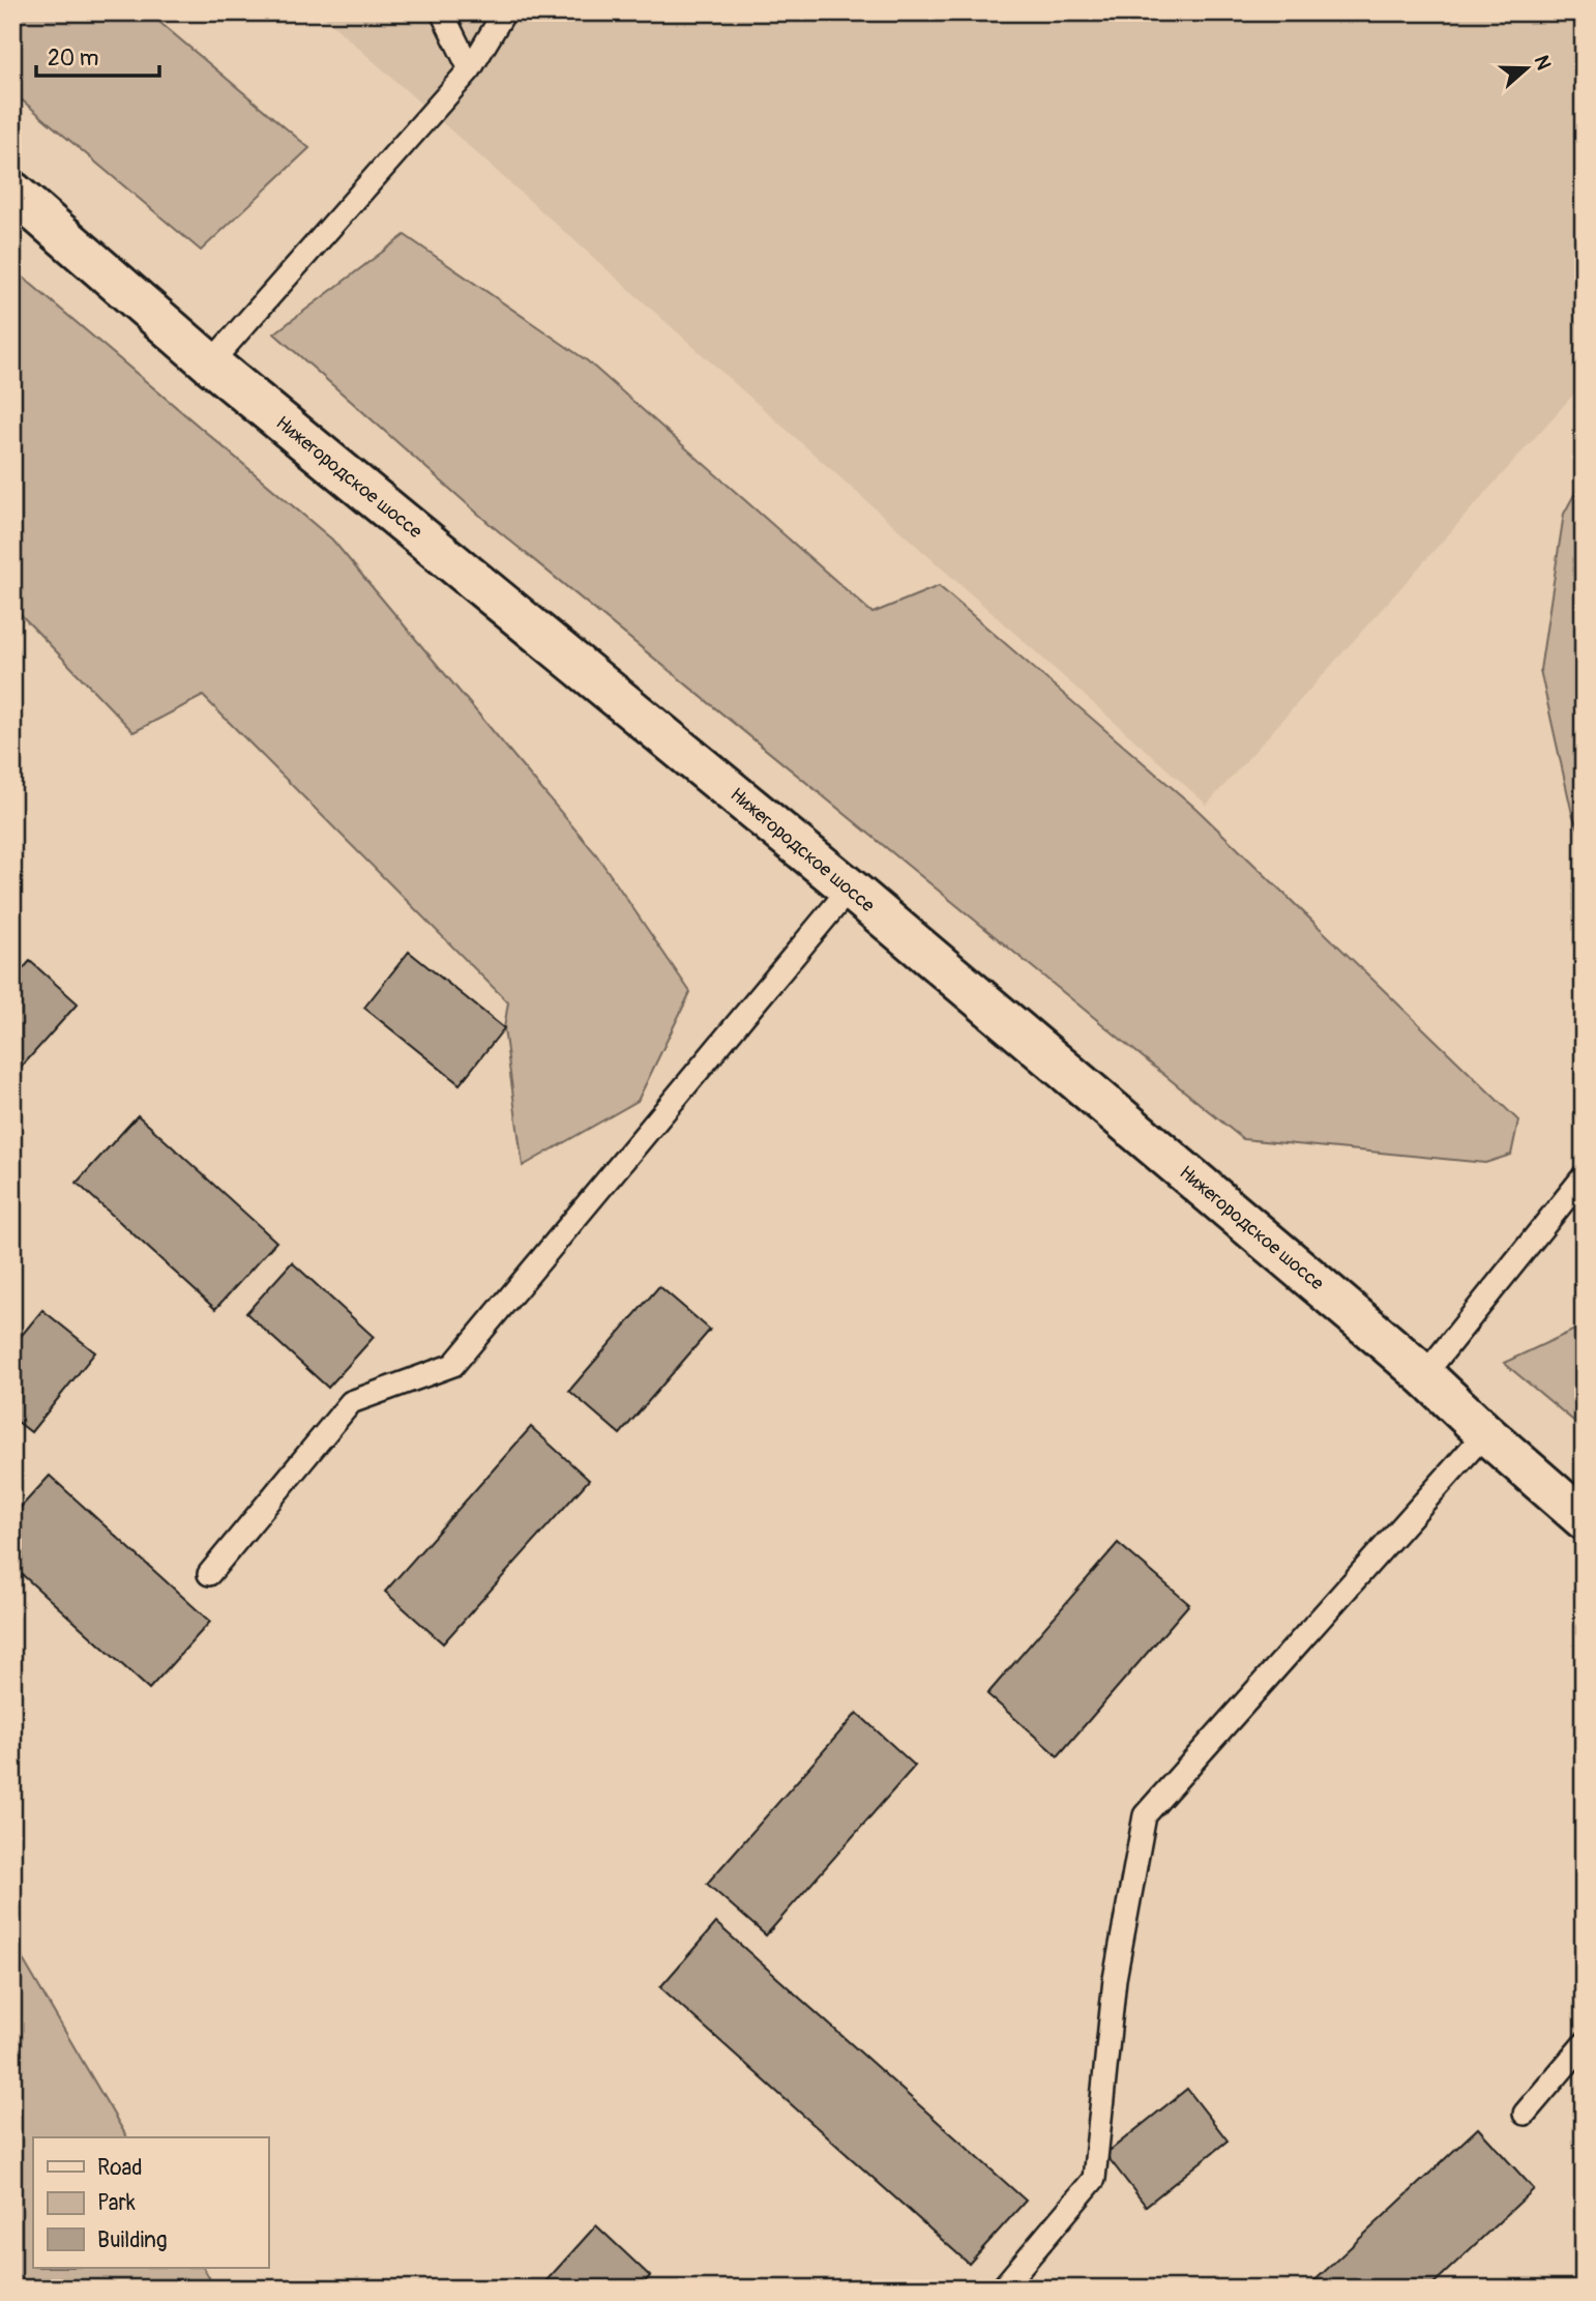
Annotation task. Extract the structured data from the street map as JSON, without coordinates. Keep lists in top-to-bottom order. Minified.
{"streets":{"main road":["Нижегородское шоссе"]},"legend":["Road","Park","Building"],"scale_bar":"20 m","north":"right"}
